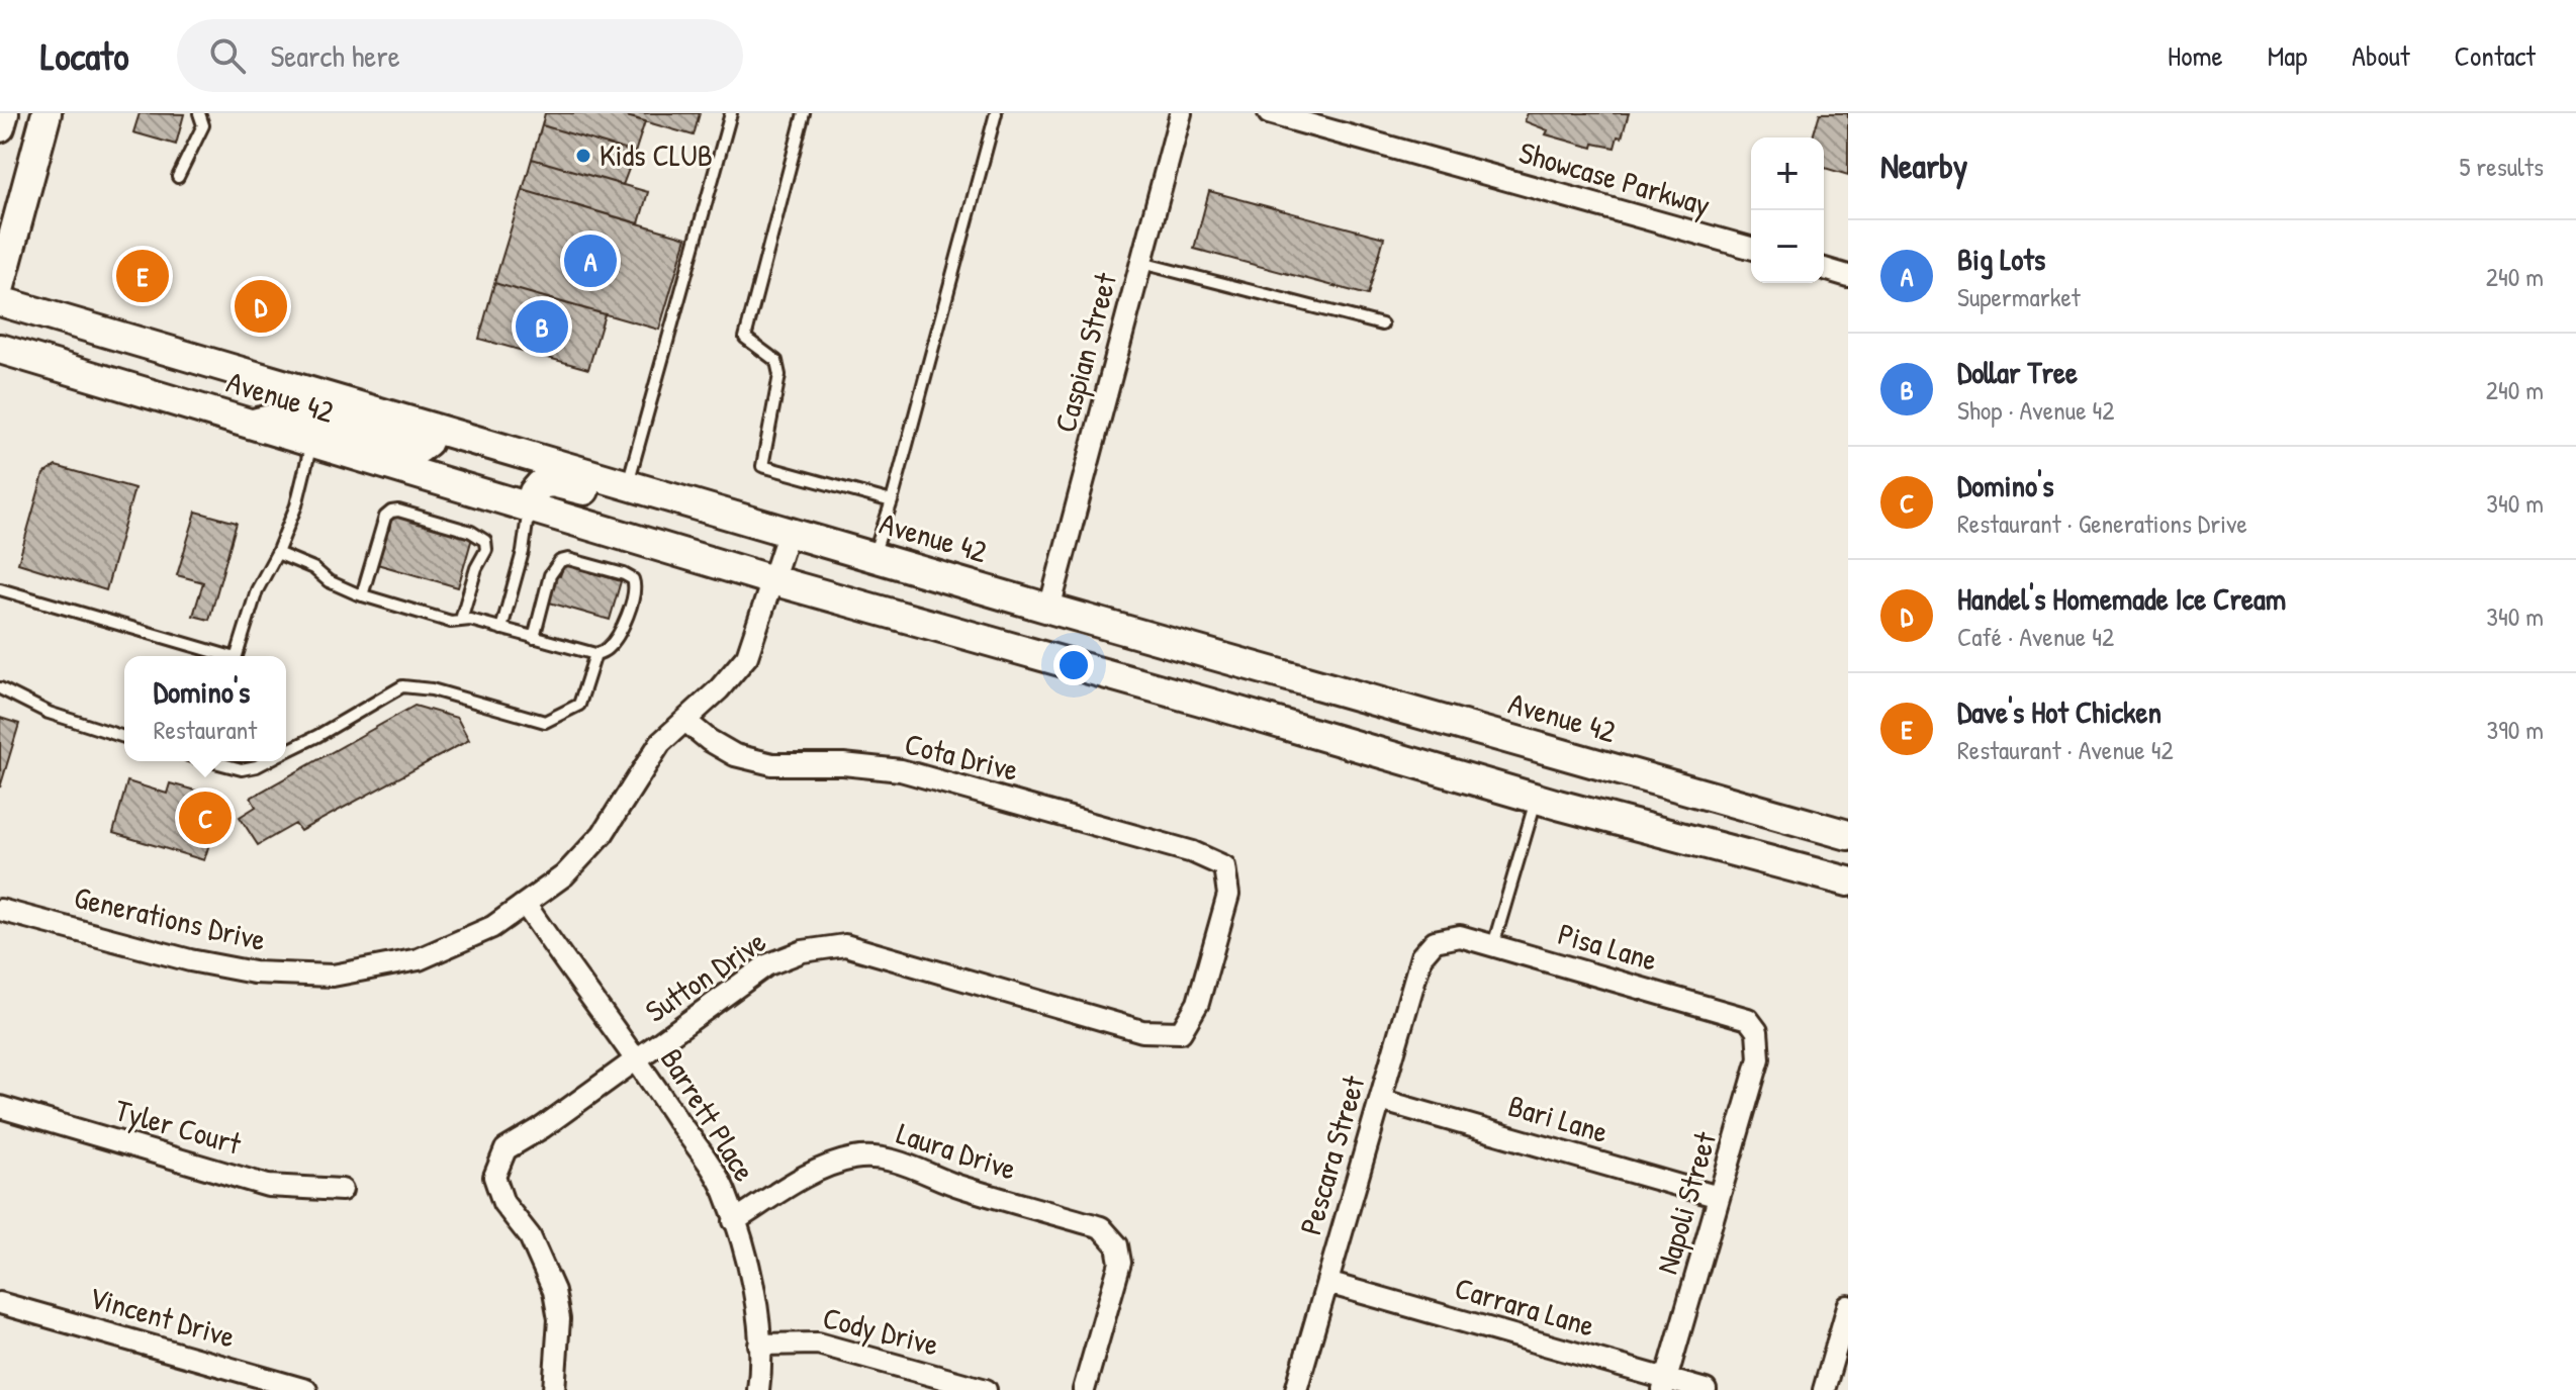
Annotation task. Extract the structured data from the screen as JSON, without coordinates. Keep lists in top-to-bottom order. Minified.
{"streets":{"main road":["Avenue 42"],"street":["Showcase Parkway","Caspian Street","Cota Drive","Generations Drive","Pisa Lane","Sutton Drive","Barrett Place","Bari Lane","Tyler Court","Laura Drive","Pescara Street","Napoli Street","Carrara Lane","Vincent Drive","Cody Drive"]},"crossings":[["Caspian Street","Avenue 42"],["Avenue 42","Generations Drive"],["Cota Drive","Generations Drive"],["Cota Drive","Sutton Drive"],["Generations Drive","Barrett Place"],["Pisa Lane","Pescara Street"],["Pisa Lane","Napoli Street"],["Sutton Drive","Barrett Place"],["Barrett Place","Laura Drive"],["Barrett Place","Cody Drive"],["Bari Lane","Pescara Street"],["Bari Lane","Napoli Street"],["Pescara Street","Carrara Lane"],["Napoli Street","Carrara Lane"]],"places":["Kids CLUB"],"page":{"header":"Locato","search":"Search here","nav":["Home","Map","About","Contact"],"heading":["Nearby","5 results"],"map_buttons":["+","−"],"list":[{"mark":"A","name":"Big Lots","note":"Supermarket","value":"240 m"},{"mark":"B","name":"Dollar Tree","note":"Shop · Avenue 42","value":"240 m"},{"mark":"C","name":"Domino's","note":"Restaurant · Generations Drive","value":"340 m"},{"mark":"D","name":"Handel's Homemade Ice Cream","note":"Café · Avenue 42","value":"340 m"},{"mark":"E","name":"Dave's Hot Chicken","note":"Restaurant · Avenue 42","value":"390 m"}],"pins":["A","E","D","B","C"],"popup":["Domino's","Restaurant"]}}
